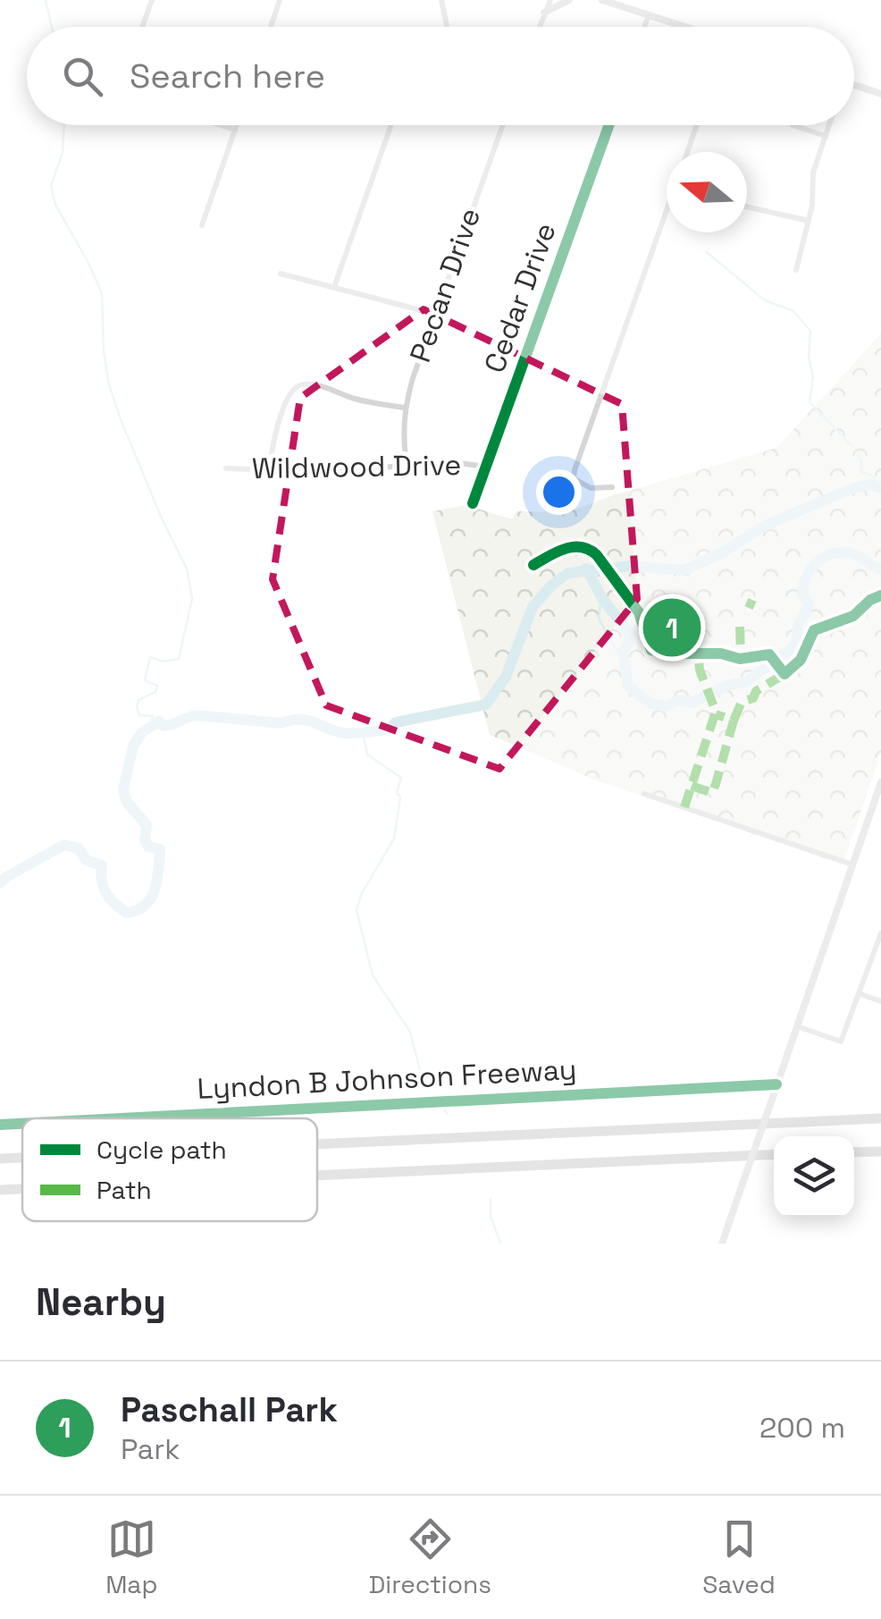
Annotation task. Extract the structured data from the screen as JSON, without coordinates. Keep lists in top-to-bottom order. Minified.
{"streets":{"street":["Pecan Drive","Cedar Drive","Wildwood Drive","Lyndon B Johnson Freeway"]},"crossings":[["Pecan Drive","Wildwood Drive"],["Cedar Drive","Wildwood Drive"]],"legend":["Cycle path","Path"],"north":"left","page":{"search":"Search here","pins":"1","heading":"Nearby","list":[{"mark":"1","name":"Paschall Park","note":"Park","value":"200 m"}],"nav":["Map","Directions","Saved"]}}
